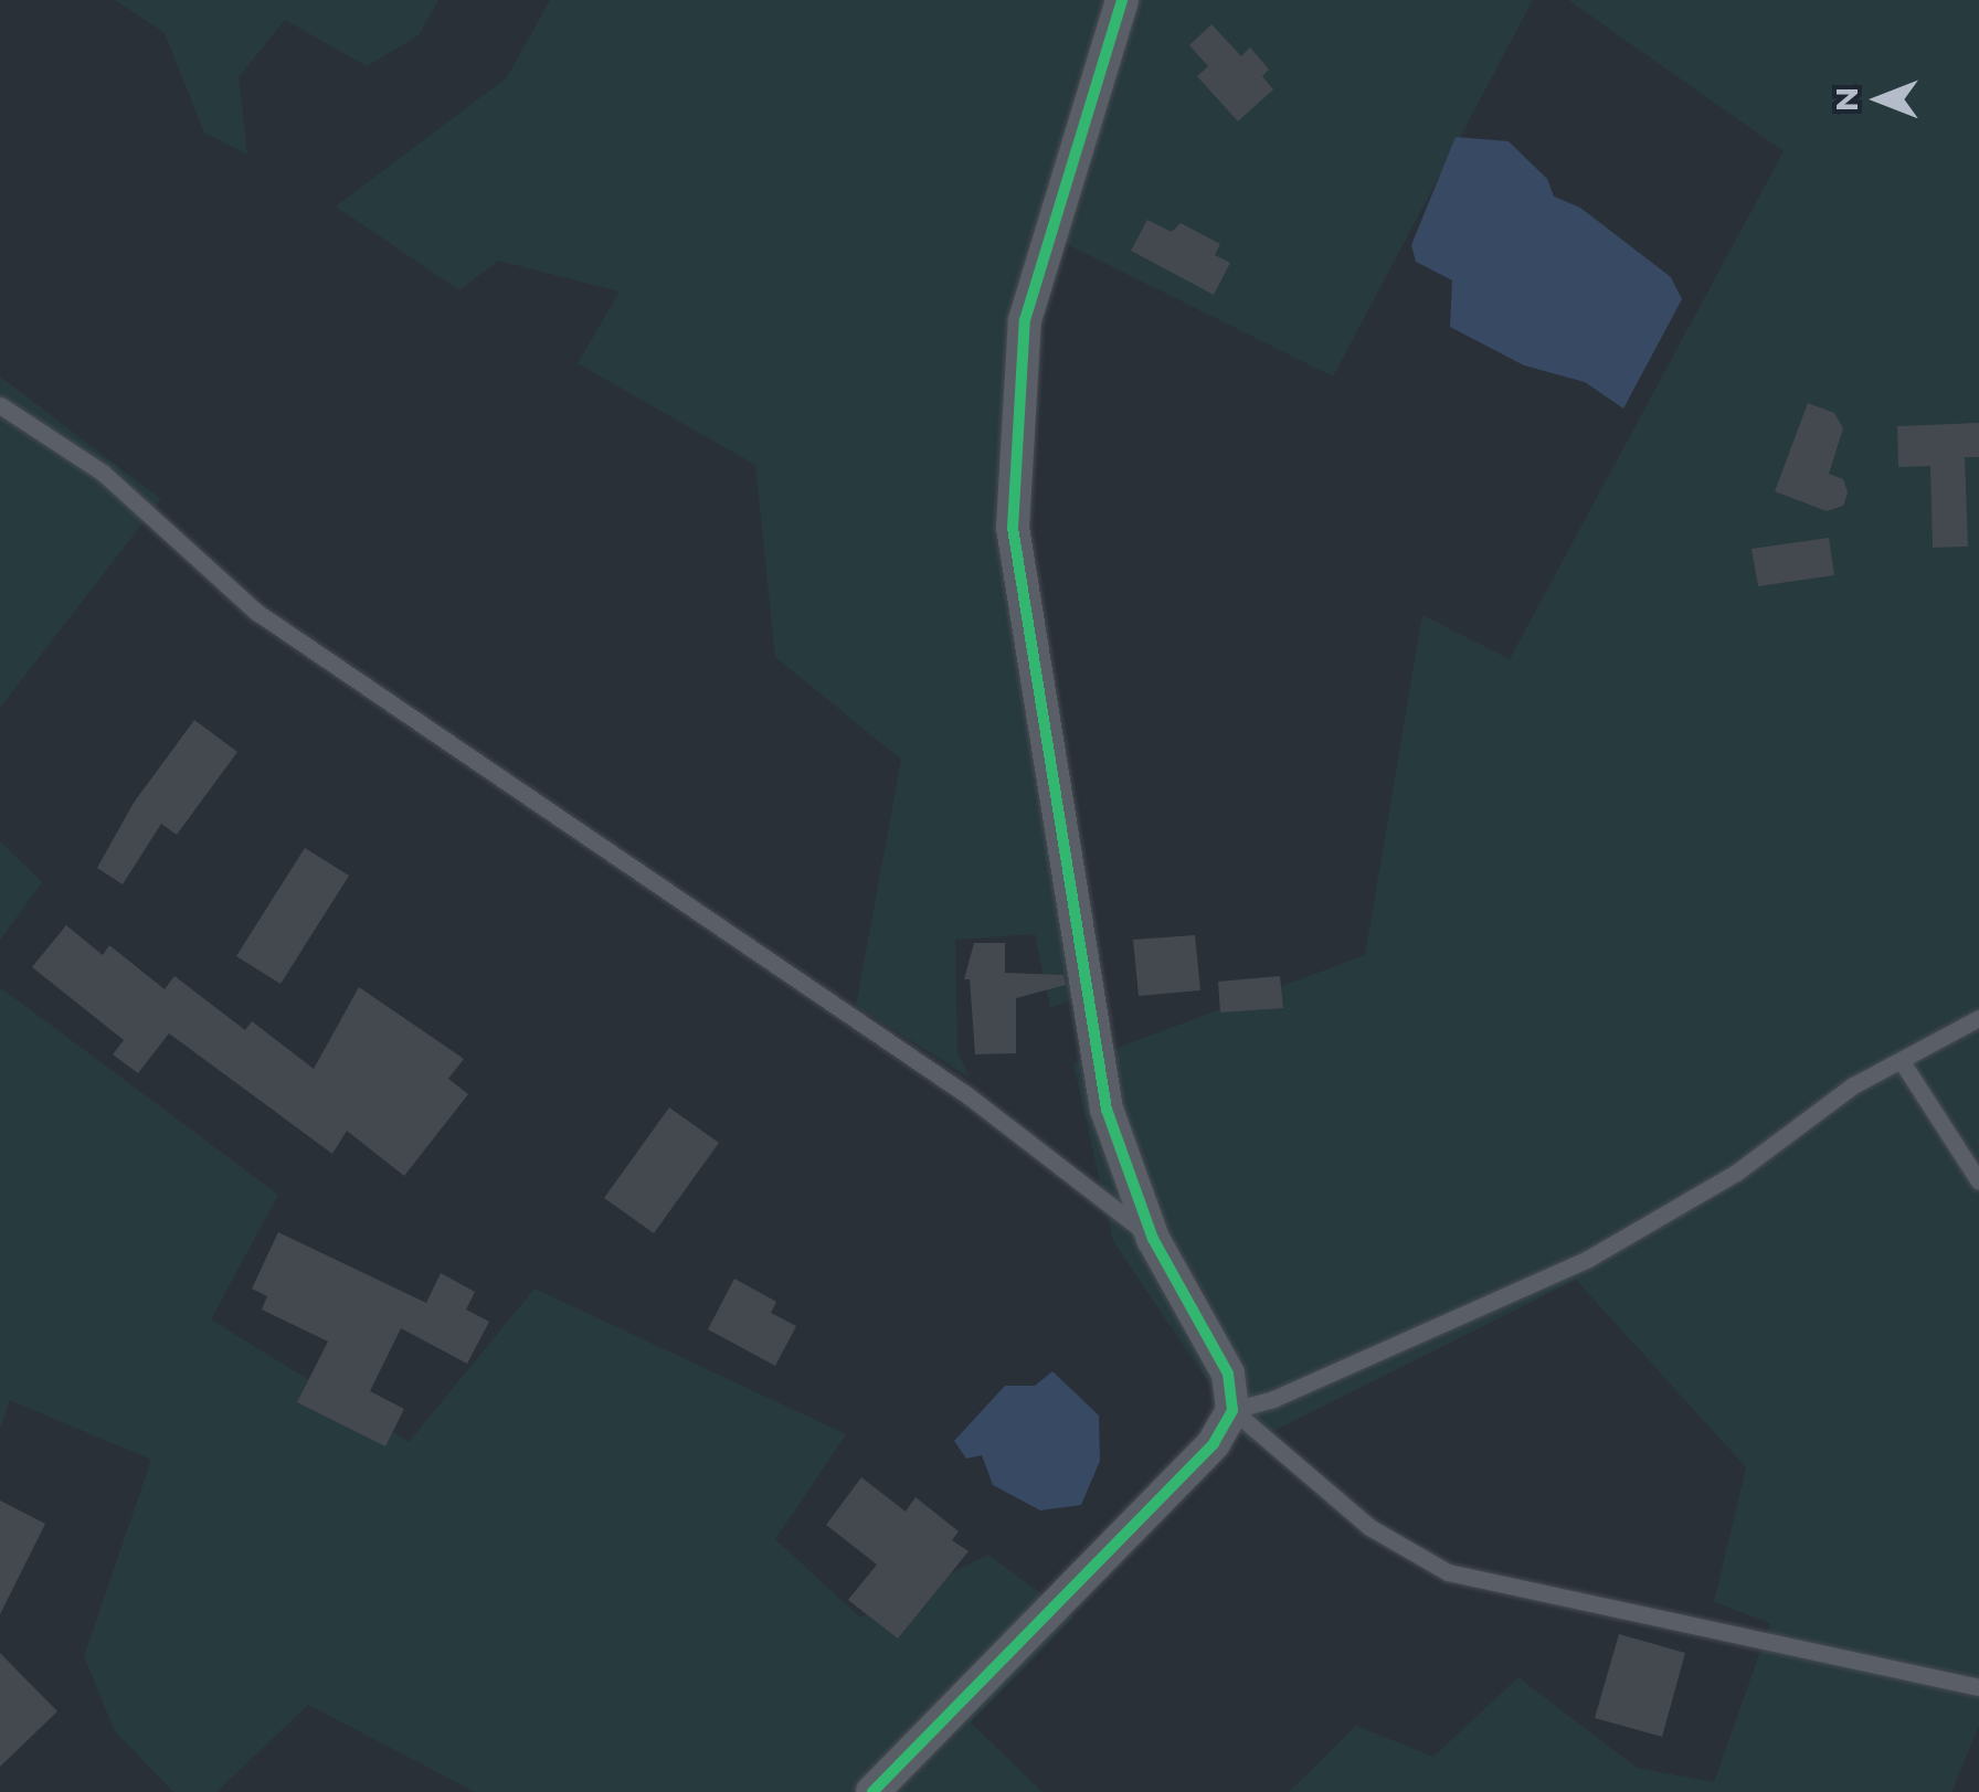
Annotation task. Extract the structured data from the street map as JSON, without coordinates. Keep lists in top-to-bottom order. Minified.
{"north":"left"}
